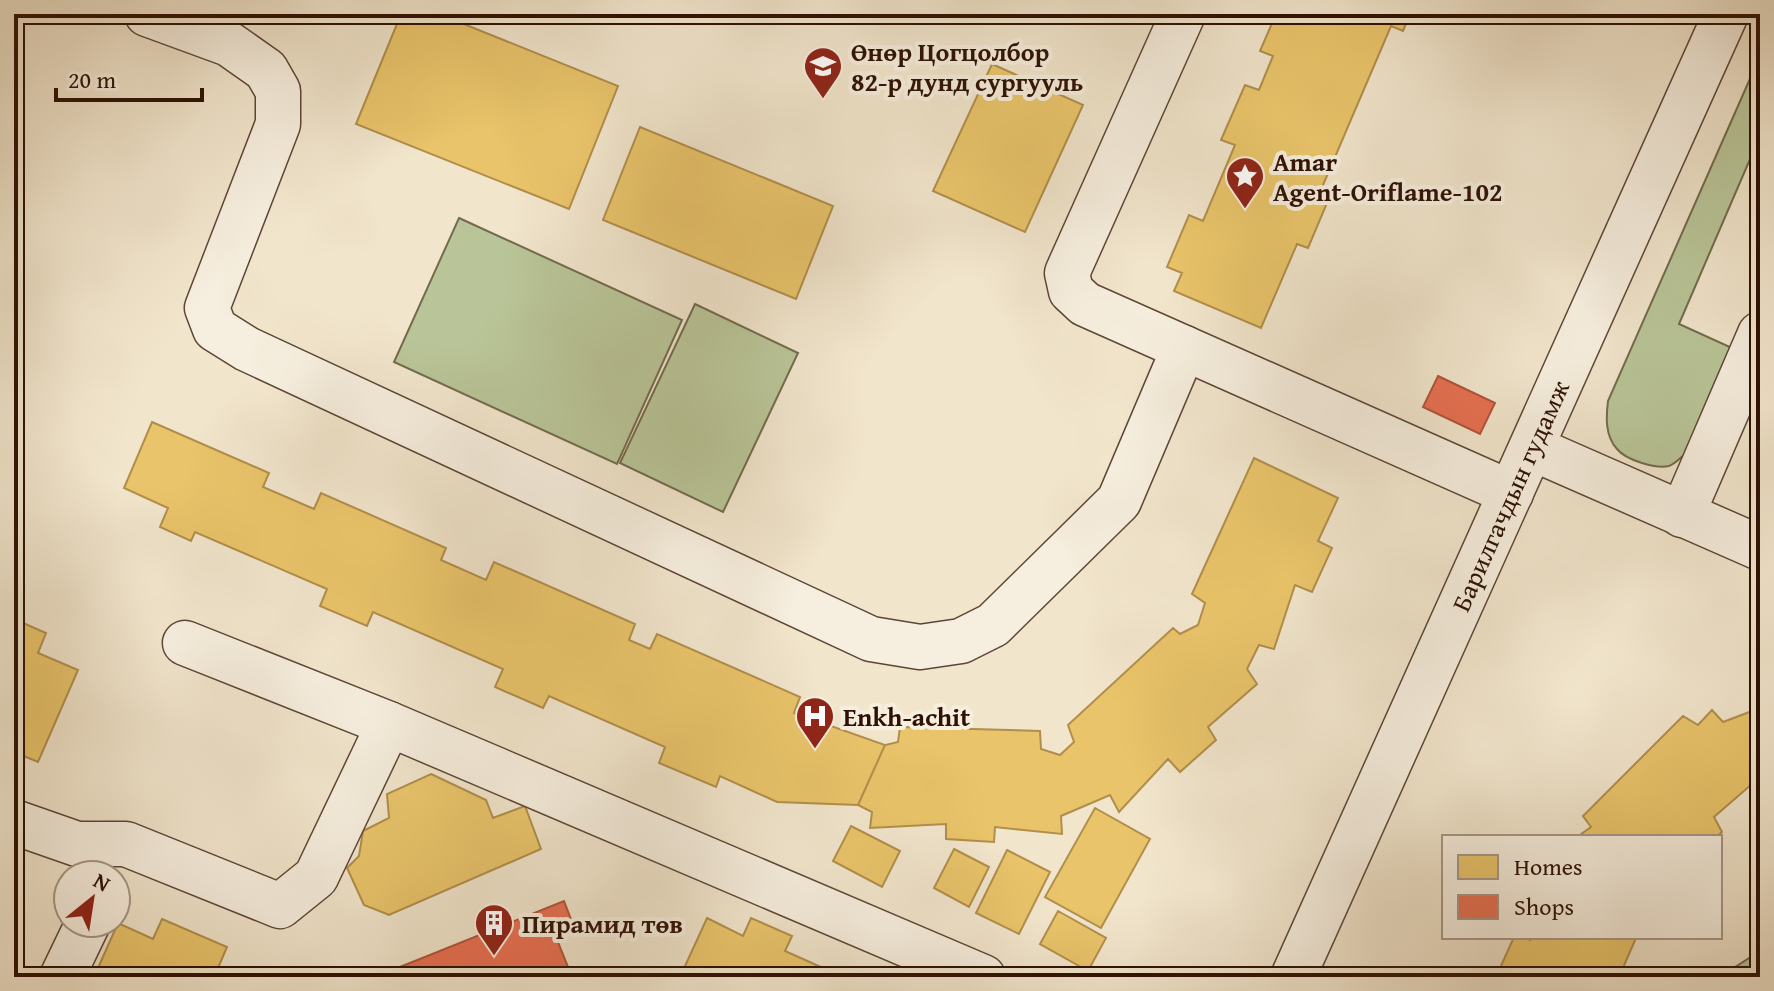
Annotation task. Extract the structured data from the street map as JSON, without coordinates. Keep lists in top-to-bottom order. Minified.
{"streets":{"street":["Барилгачдын гудамж"]},"places":{"school or university":["Өнөр Цогцолбор 82-р дунд сургууль"],"place":["Amar Agent-Oriflame-102"],"hospital":["Enkh-achit"],"building":["Пирамид төв"]},"legend":["Homes","Shops"],"scale_bar":"20 m","north":"top right"}
